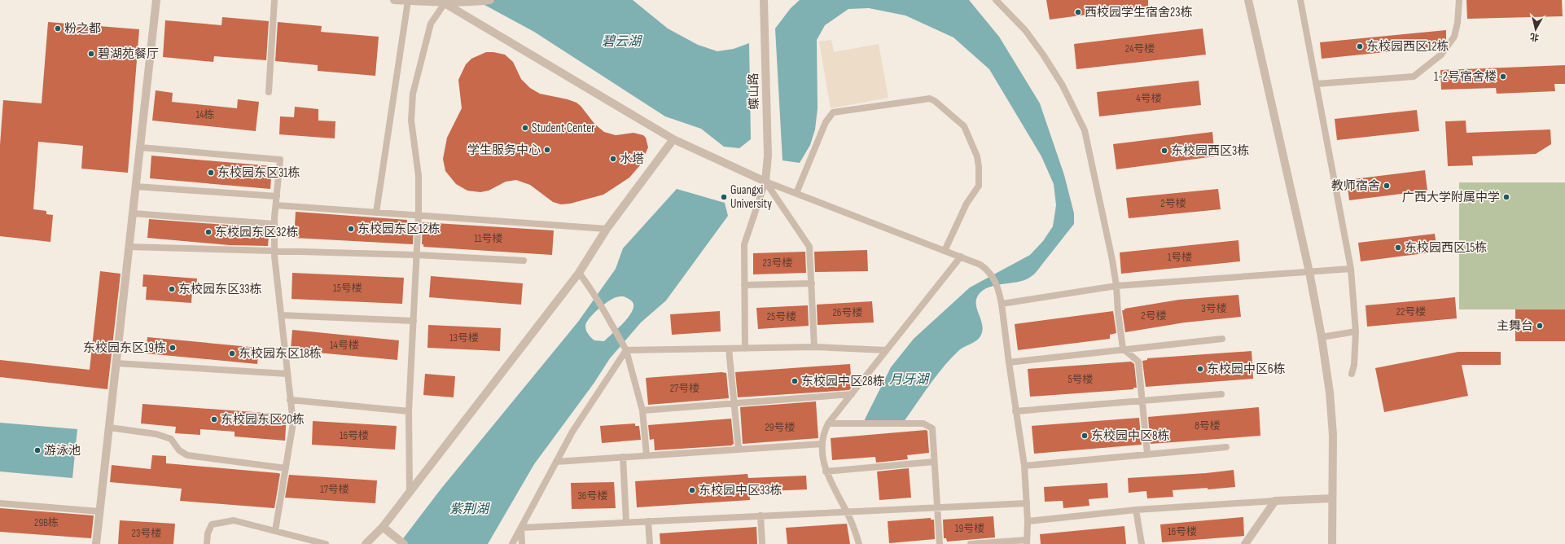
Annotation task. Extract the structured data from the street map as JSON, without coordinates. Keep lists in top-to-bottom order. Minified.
{"streets":{"street":["蝶山路"]},"water":["碧云湖","月牙湖","紫荆湖"],"places":["西校园学生宿舍23栋","粉之都","东校园西区12栋","碧湖苑餐厅","1-2号宿舍楼","Student Center","学生服务中心","东校园西区3栋","水塔","东校园东区31栋","教师宿舍","Guangxi University","广西大学附属中学","东校园东区12栋","东校园东区32栋","东校园西区15栋","东校园东区33栋","主舞台","东校园东区19栋","东校园东区18栋","东校园中区6栋","东校园中区28栋","东校园东区20栋","东校园中区8栋","游泳池","东校园中区33栋"],"house_numbers":["24号楼","4号楼","14栋","2号楼","11号楼","1号楼","23号楼","15号楼","3号楼","22号楼","26号楼","2号楼","25号楼","13号楼","14号楼","5号楼","27号楼","8号楼","29号楼","16号楼","17号楼","36号楼","29B栋","19号楼","16号楼","23号楼"],"north":"bottom"}
